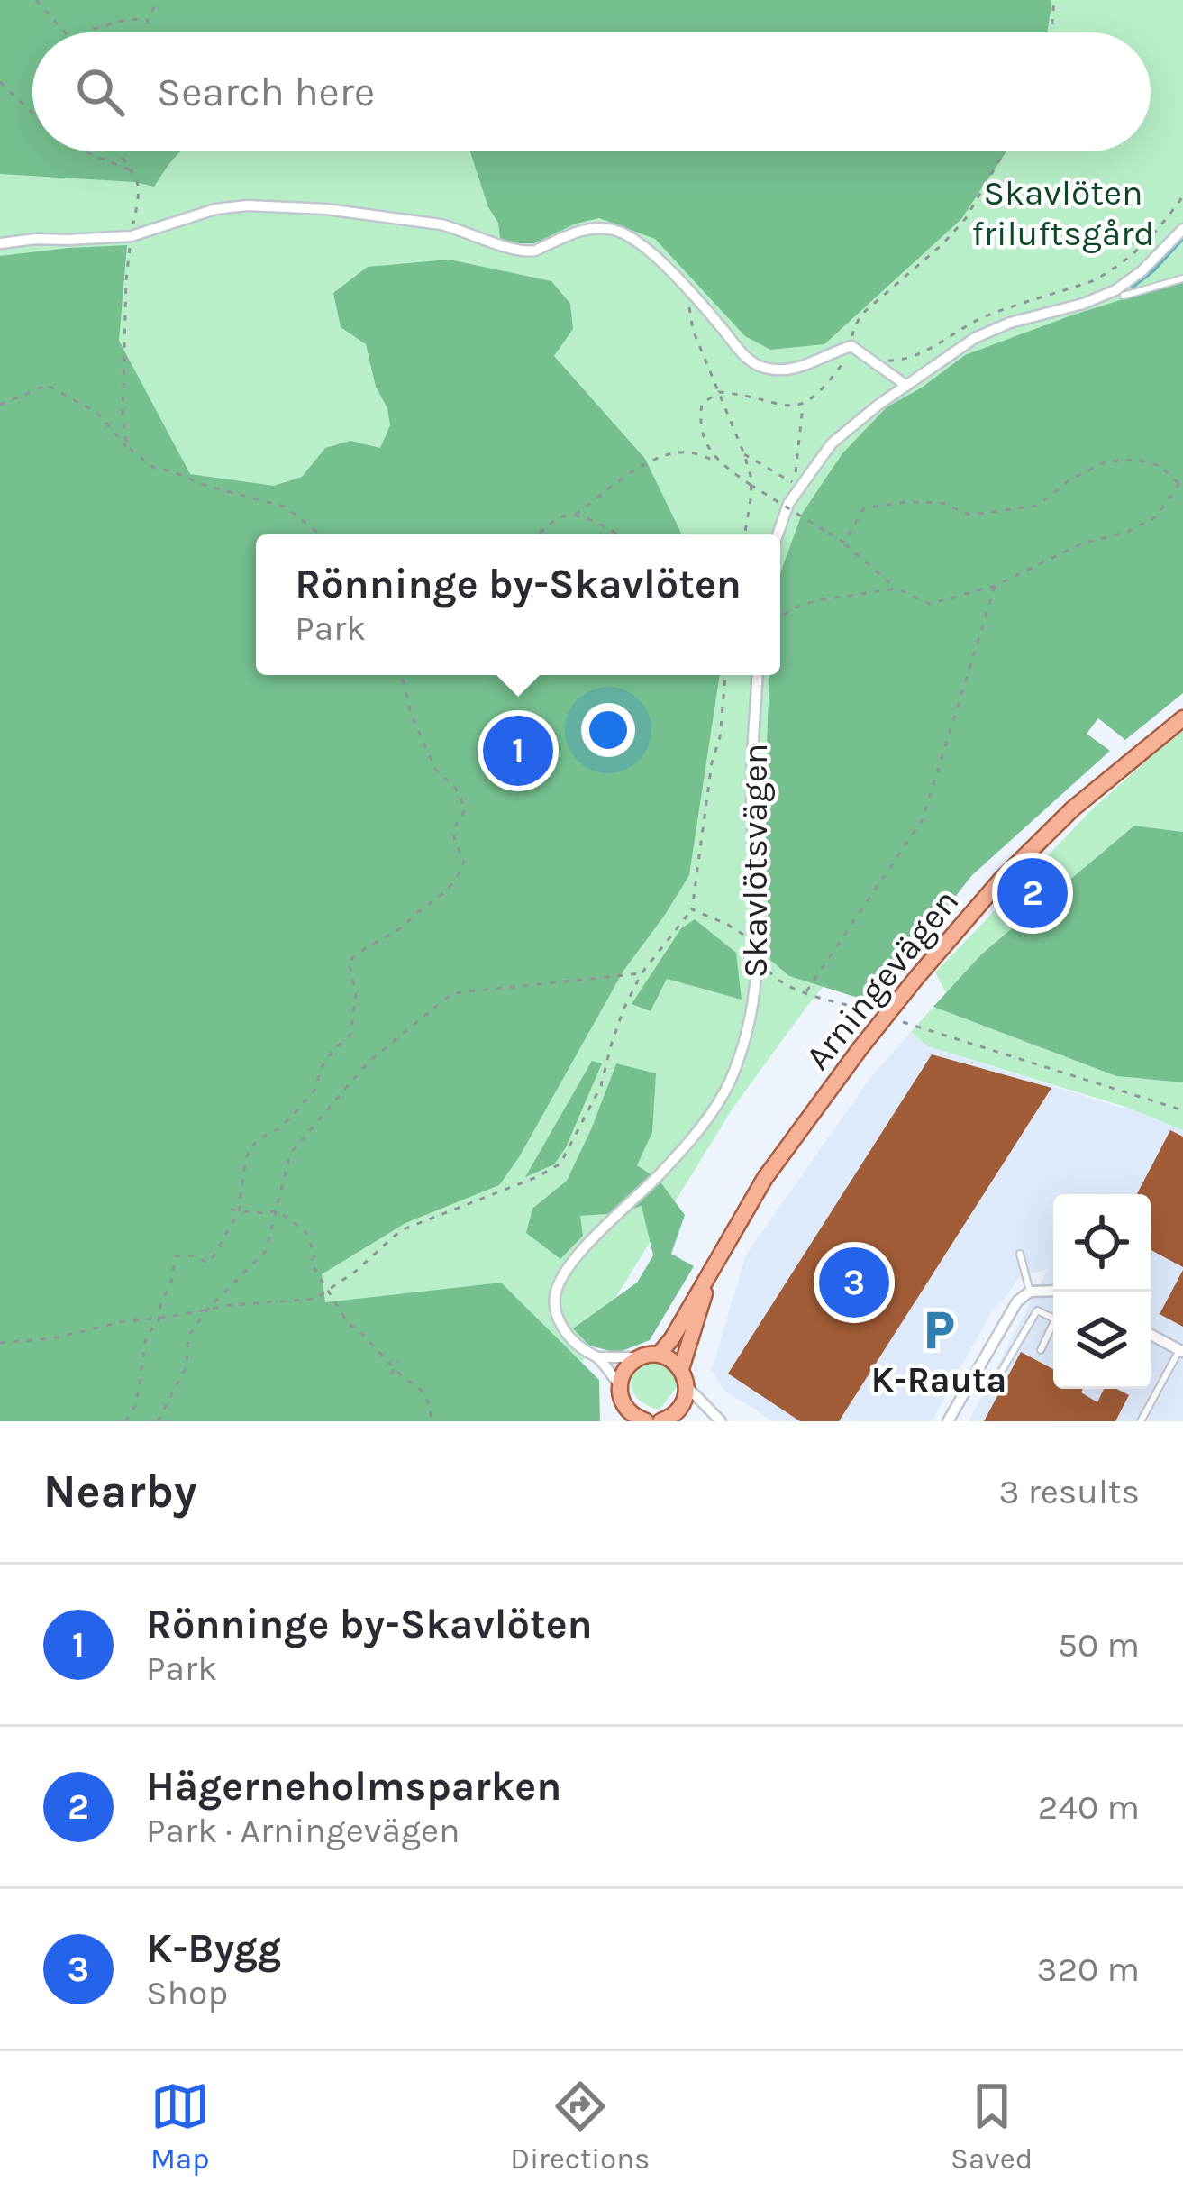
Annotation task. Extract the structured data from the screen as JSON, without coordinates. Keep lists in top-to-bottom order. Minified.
{"streets":{"main road":["Arningevägen"],"street":["Skavlötsvägen"]},"parks":["Skavlöten friluftsgård"],"places":{"parking":["K-Rauta"]},"page":{"search":"Search here","popup":["Rönninge by-Skavlöten","Park"],"pins":["1","2","3"],"heading":["Nearby","3 results"],"list":[{"mark":"1","name":"Rönninge by-Skavlöten","note":"Park","value":"50 m"},{"mark":"2","name":"Hägerneholmsparken","note":"Park · Arningevägen","value":"240 m"},{"mark":"3","name":"K-Bygg","note":"Shop","value":"320 m"}],"nav":["Map","Directions","Saved"]}}
